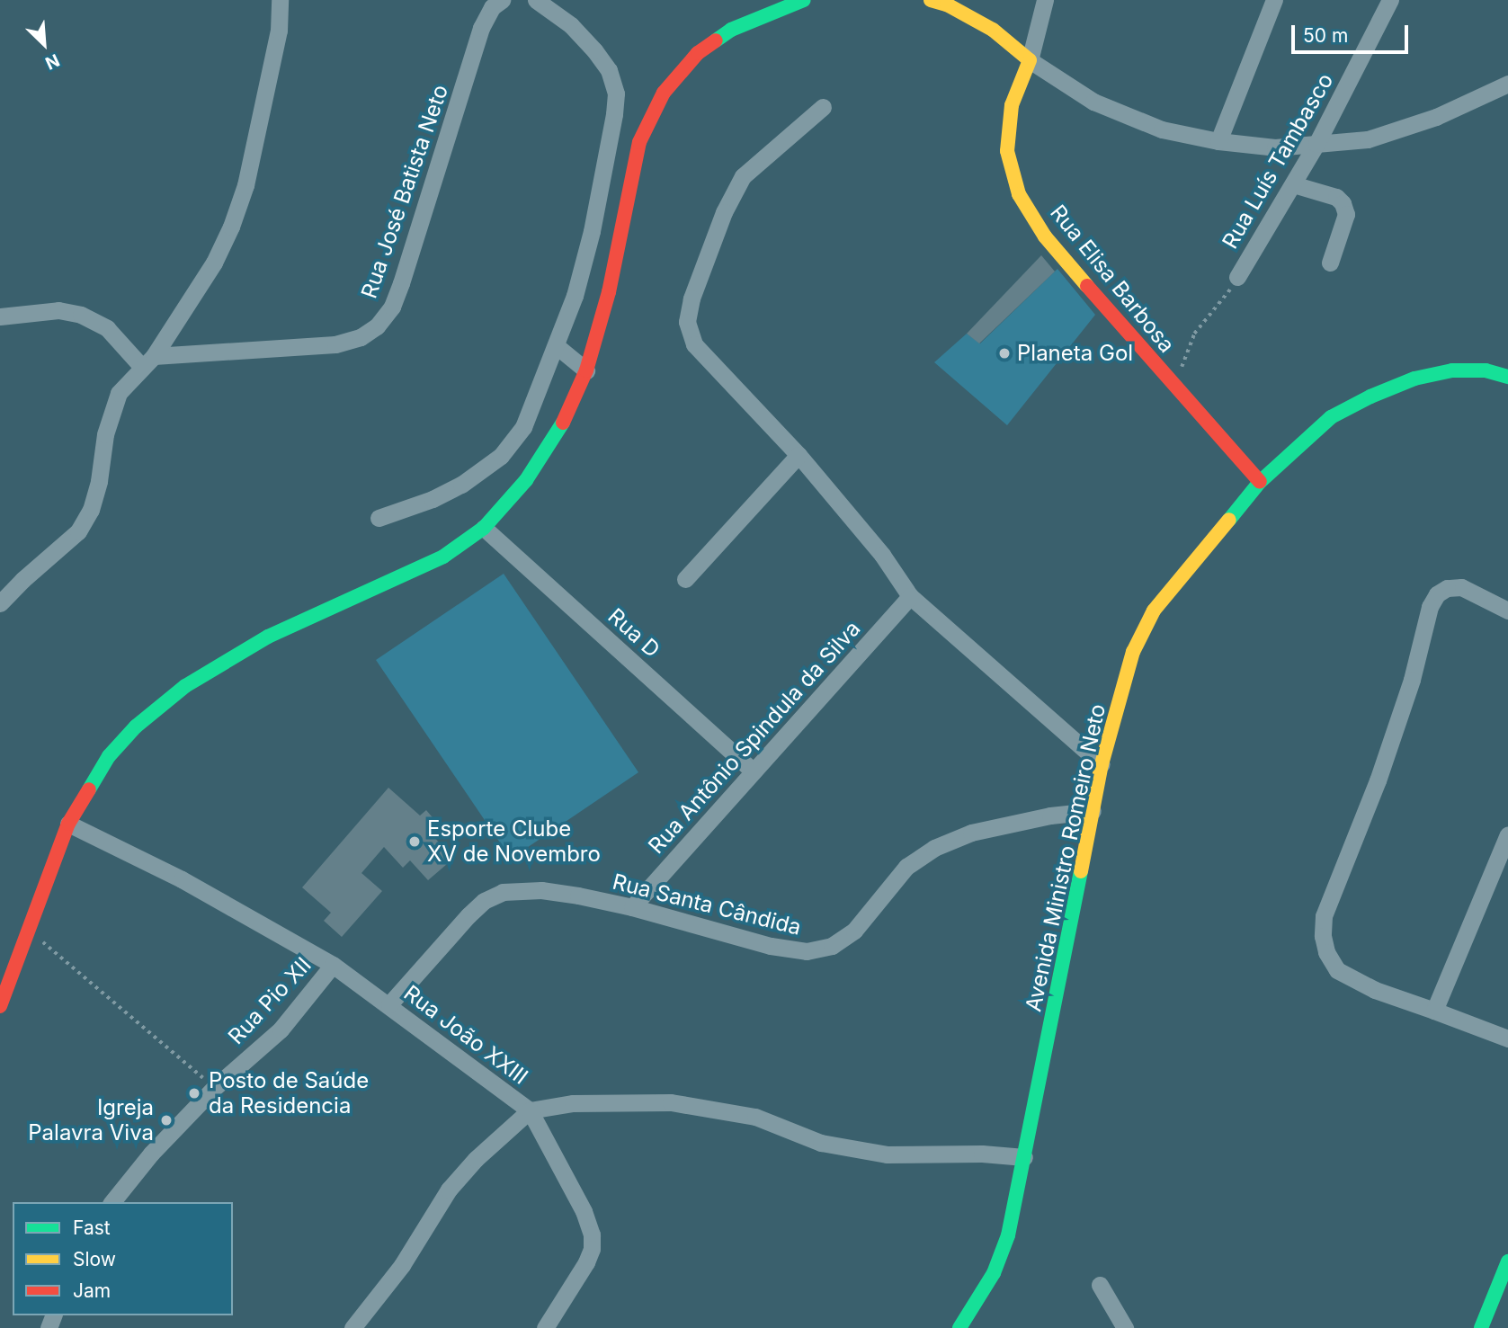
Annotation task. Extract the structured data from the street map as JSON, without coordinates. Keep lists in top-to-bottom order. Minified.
{"streets":{"main road":["Rua Elisa Barbosa","Avenida Ministro Romeiro Neto"],"street":["Rua Luís Tambasco","Rua José Batista Neto","Rua D","Rua Antônio Spindula da Silva","Rua Santa Cândida","Rua Pio XII","Rua João XXIII"]},"crossings":[["Rua Elisa Barbosa","Avenida Ministro Romeiro Neto"],["Rua D","Rua Antônio Spindula da Silva"],["Rua Antônio Spindula da Silva","Rua Santa Cândida"],["Avenida Ministro Romeiro Neto","Rua Santa Cândida"],["Avenida Ministro Romeiro Neto","Rua João XXIII"],["Rua Santa Cândida","Rua João XXIII"],["Rua Pio XII","Rua João XXIII"]],"places":["Planeta Gol","Esporte Clube XV de Novembro","Posto de Saúde da Residencia","Igreja Palavra Viva"],"legend":["Fast","Slow","Jam"],"scale_bar":"50 m","north":"bottom right"}
